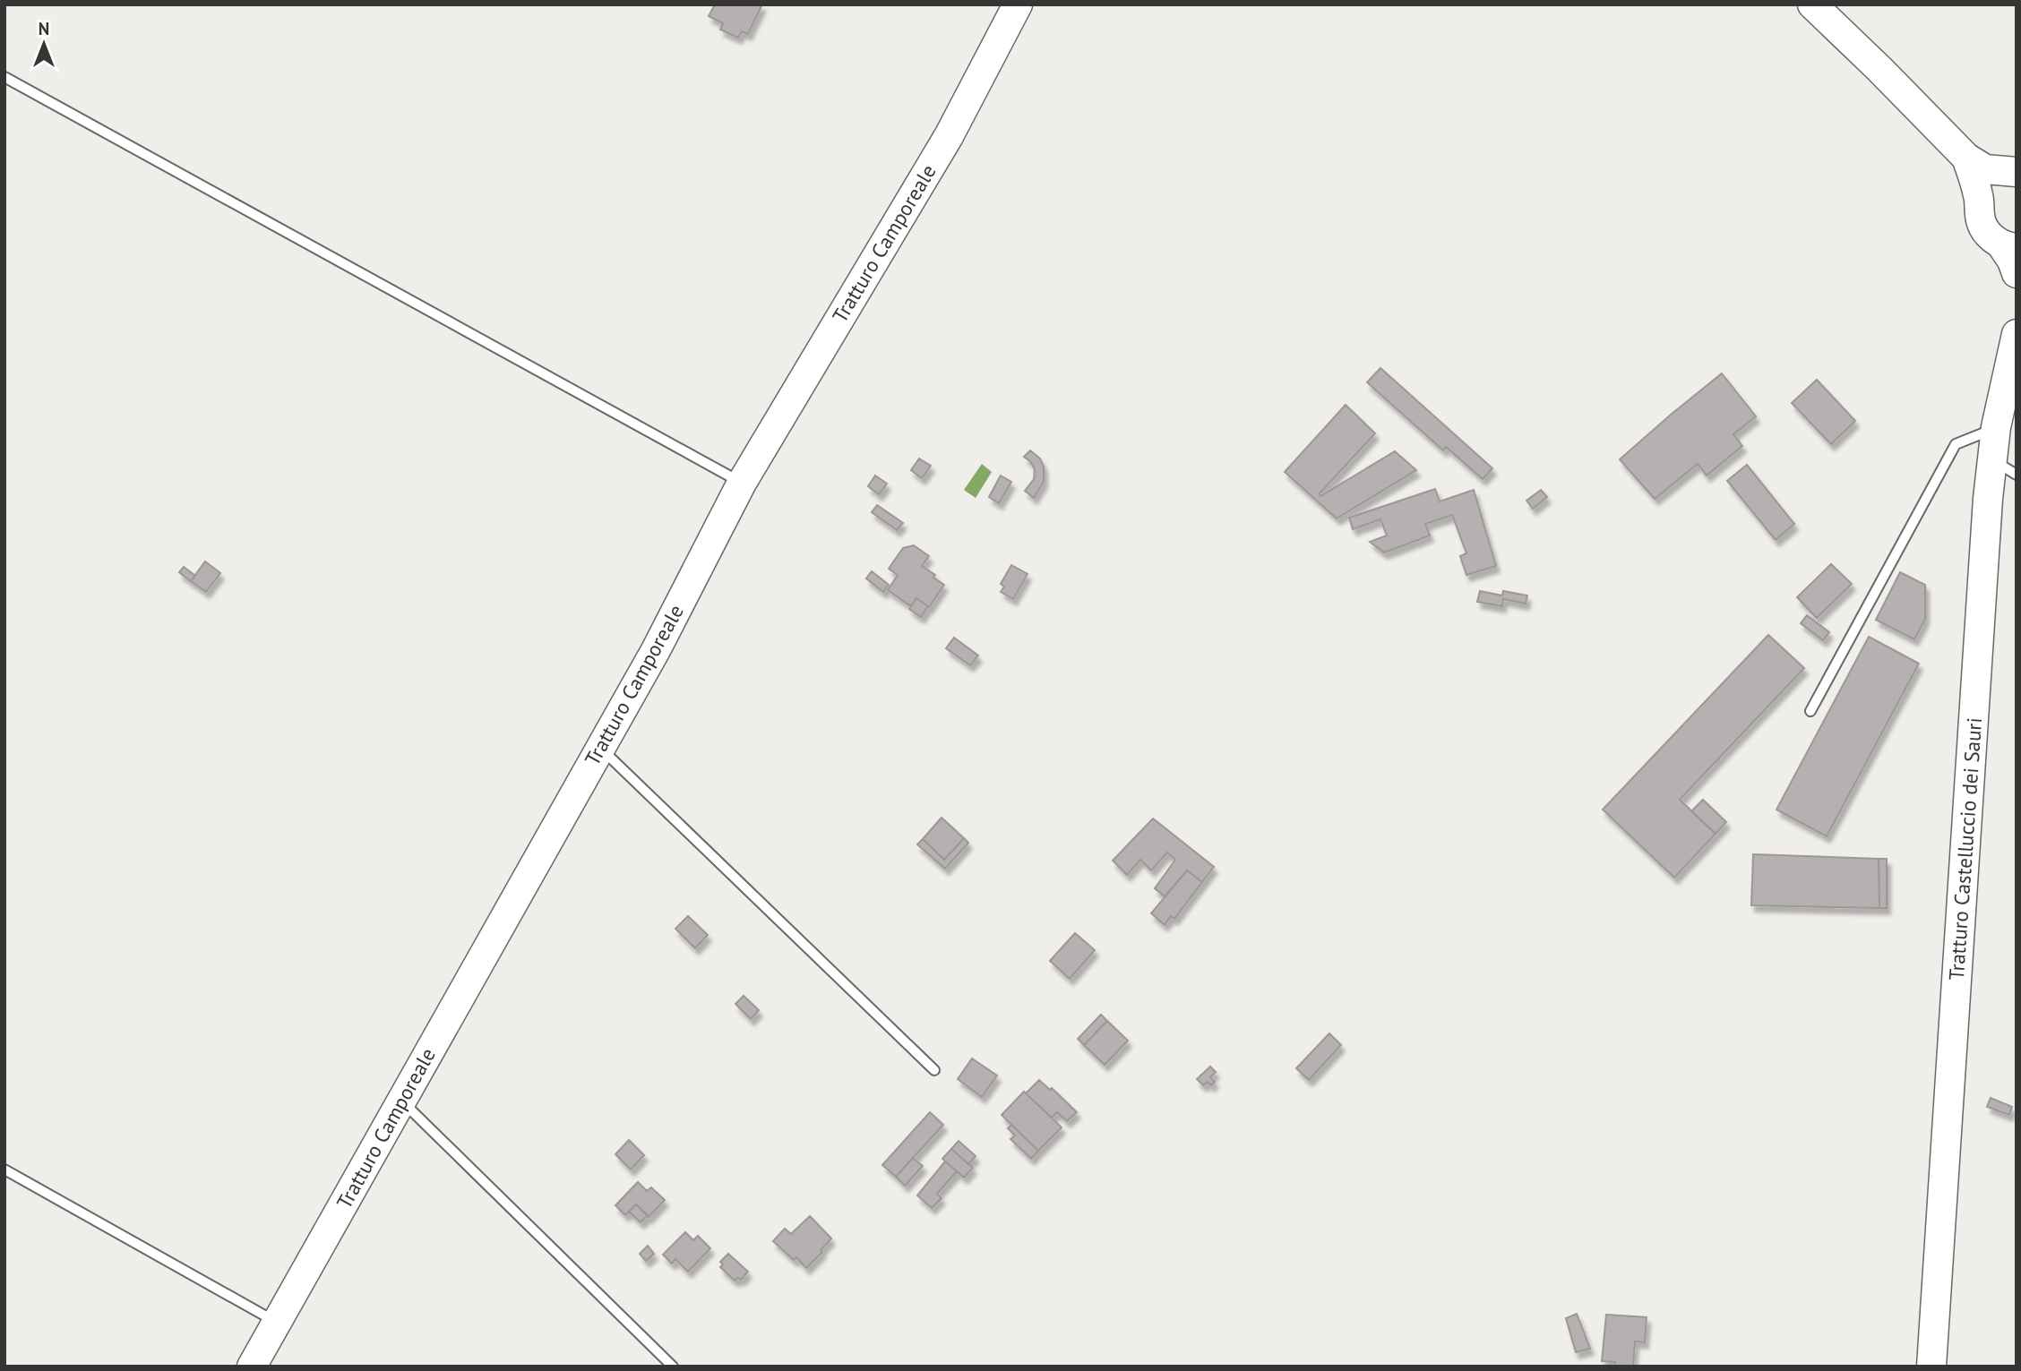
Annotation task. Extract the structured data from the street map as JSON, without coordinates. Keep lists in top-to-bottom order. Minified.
{"streets":{"street":["Tratturo Camporeale","Tratturo Castelluccio dei Sauri"]},"north":"top"}
